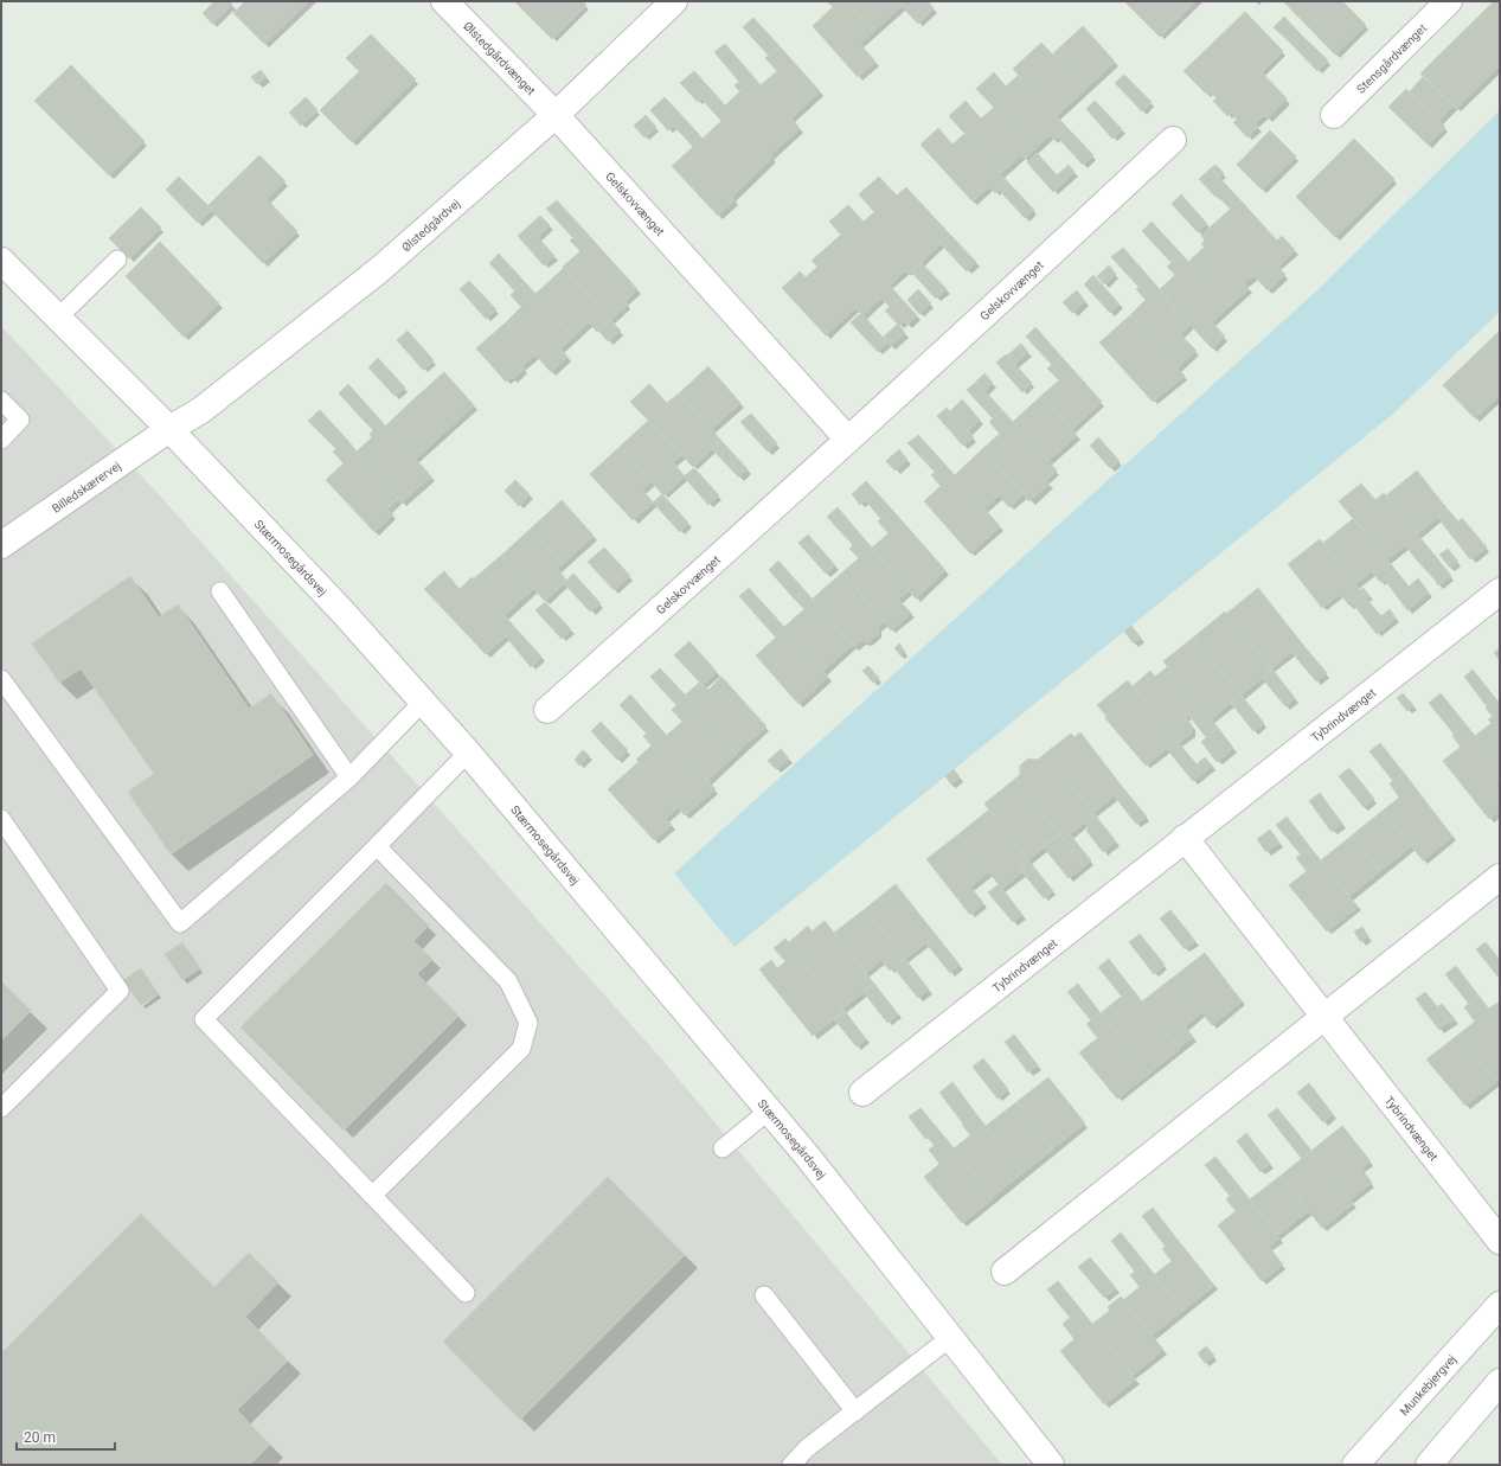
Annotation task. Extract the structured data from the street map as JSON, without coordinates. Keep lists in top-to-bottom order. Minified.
{"streets":{"street":["Ølstedgårdvænget","Stensgårdvænget","Gelskovvænget","Ølstedgårdvej","Billedskærervej","Stærmosegårdsvej","Tybrindvænget","Munkebjergvej"]},"crossings":[["Ølstedgårdvænget","Gelskovvænget"],["Ølstedgårdvænget","Ølstedgårdvej"],["Gelskovvænget","Ølstedgårdvej"],["Ølstedgårdvej","Billedskærervej"],["Ølstedgårdvej","Stærmosegårdsvej"],["Billedskærervej","Stærmosegårdsvej"]],"scale_bar":"20 m"}
